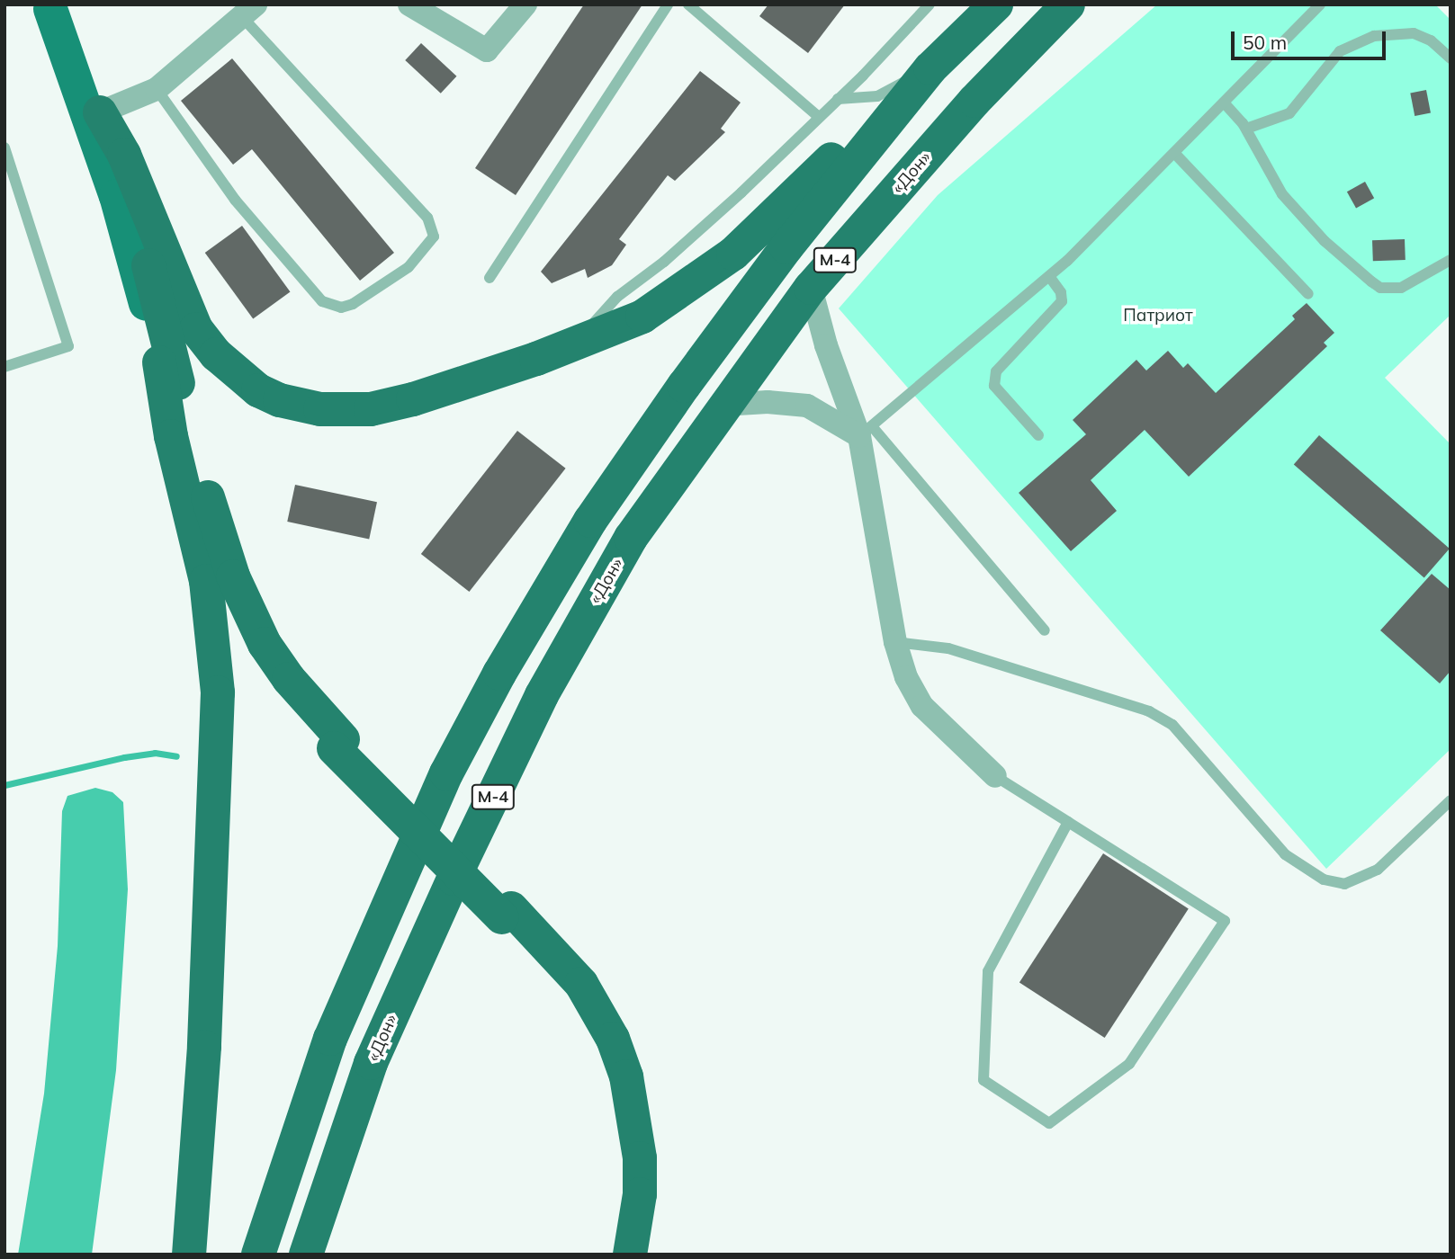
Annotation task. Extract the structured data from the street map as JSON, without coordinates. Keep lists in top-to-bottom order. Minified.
{"streets":{"highway":["«Дон»","М-4"]},"parks":["Патриот"],"scale_bar":"50 m"}
